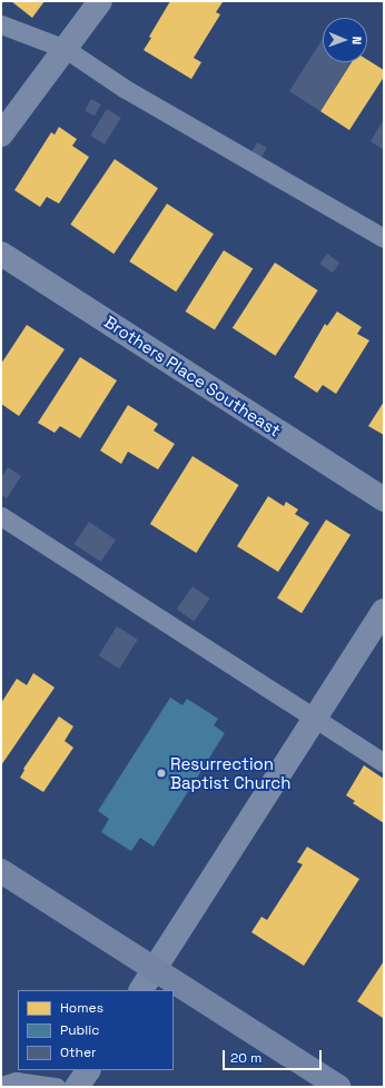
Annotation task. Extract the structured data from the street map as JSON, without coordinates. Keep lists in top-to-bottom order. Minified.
{"streets":{"street":["Brothers Place Southeast"]},"places":["Resurrection Baptist Church"],"legend":["Homes","Public","Other"],"scale_bar":"20 m","north":"right"}
